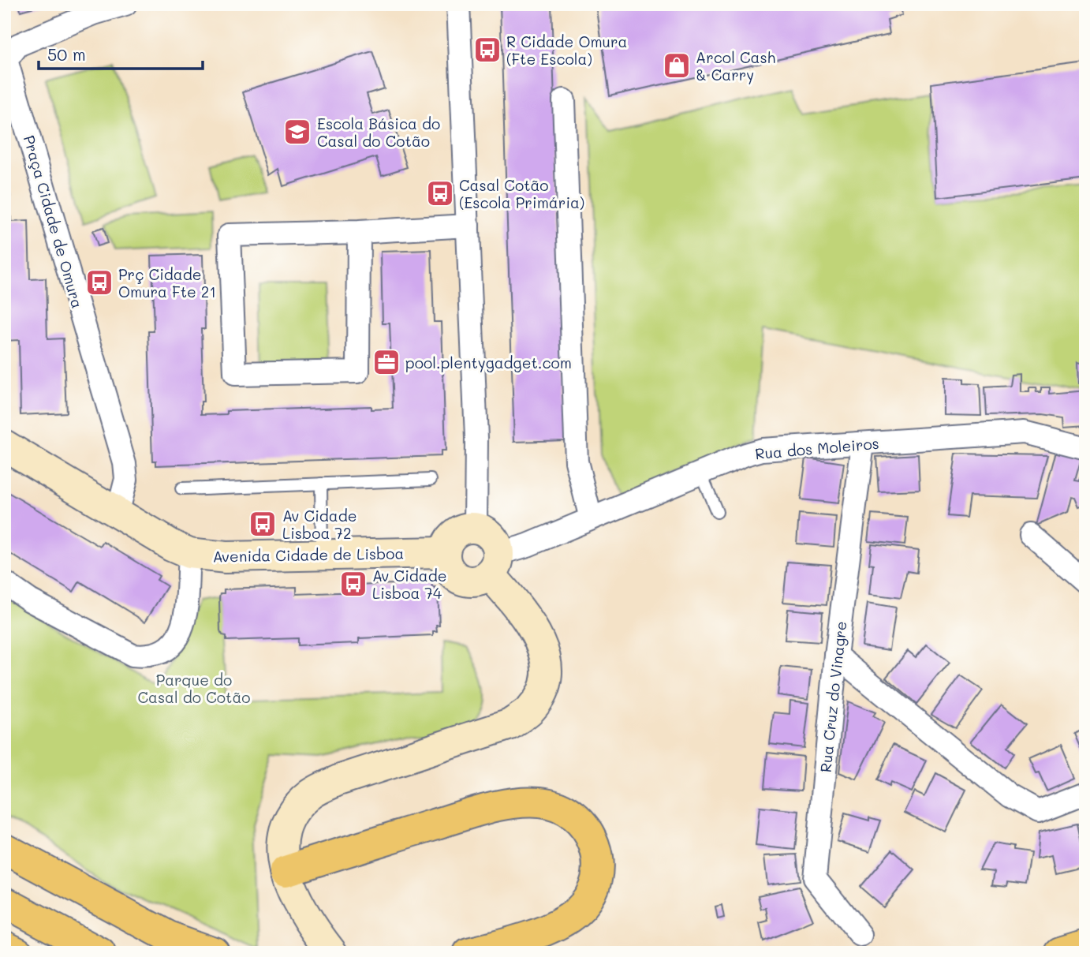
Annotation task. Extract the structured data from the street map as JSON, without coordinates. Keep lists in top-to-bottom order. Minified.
{"streets":{"street":["Praça Cidade de Omura","Rua dos Moleiros","Avenida Cidade de Lisboa","Rua Cruz do Vinagre"]},"crossings":[["Praça Cidade de Omura","Avenida Cidade de Lisboa"],["Rua dos Moleiros","Avenida Cidade de Lisboa"],["Rua dos Moleiros","Rua Cruz do Vinagre"]],"parks":["Parque do Casal do Cotão"],"places":{"bus stop":["R Cidade Omura (Fte Escola)","Casal Cotão (Escola Primária)","Prç Cidade Omura Fte 21","Av Cidade Lisboa 72","Av Cidade Lisboa 74"],"shop":["Arcol Cash & Carry"],"school or university":["Escola Básica do Casal do Cotão"],"office":["pool.plentygadget.com"]},"scale_bar":"50 m"}
